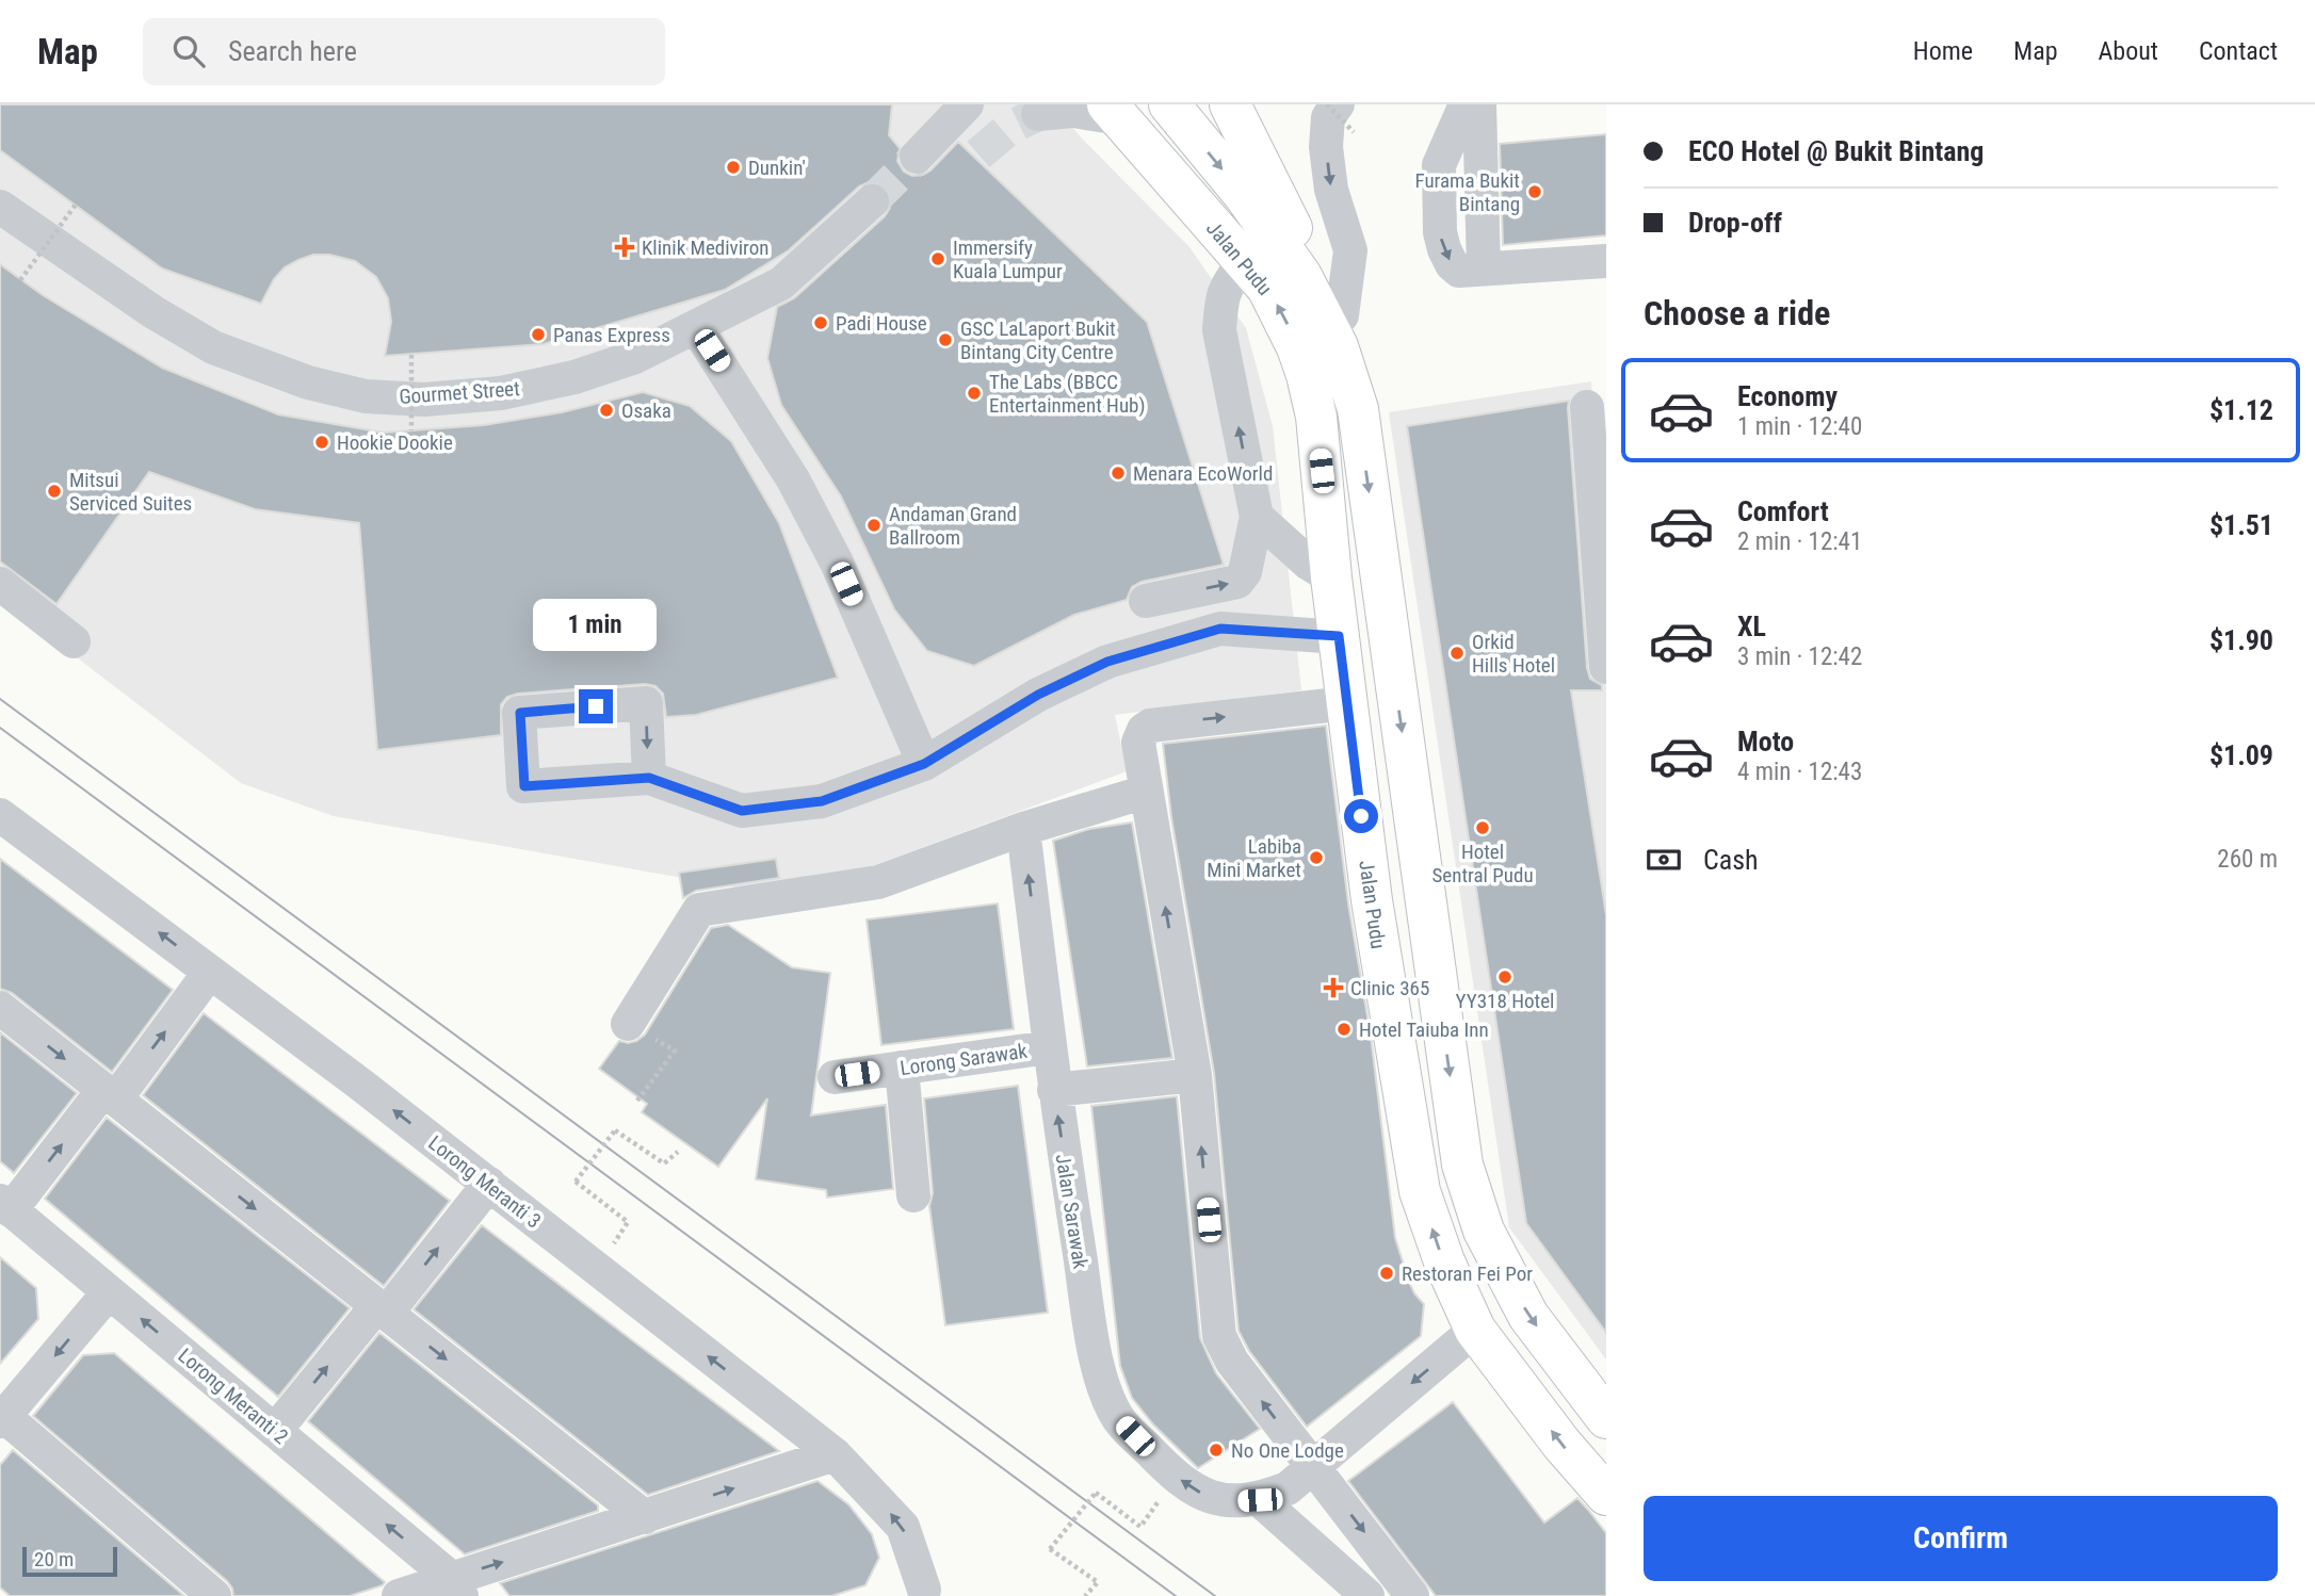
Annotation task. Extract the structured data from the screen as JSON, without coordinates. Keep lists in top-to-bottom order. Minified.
{"streets":{"main road":["Jalan Pudu"],"street":["Gourmet Street","Lorong Sarawak","Lorong Meranti 3","Jalan Sarawak","Lorong Meranti 2"]},"crossings":[["Jalan Pudu","Jalan Sarawak"],["Lorong Sarawak","Jalan Sarawak"]],"places":{"other":["Dunkin'","Furama Bukit Bintang","Immersify Kuala Lumpur","Padi House","Panas Express","GSC LaLaport Bukit Bintang City Centre","The Labs (BBCC Entertainment Hub)","Osaka","Hookie Dookie","Menara EcoWorld","Mitsui Serviced Suites","Andaman Grand Ballroom","Orkid Hills Hotel","Hotel Sentral Pudu","Labiba Mini Market","YY318 Hotel","Hotel Taiuba Inn","Restoran Fei Por","No One Lodge"],"health":["Klinik Mediviron","Clinic 365"]},"scale_bar":"20 m","page":{"header":"Map","search":"Search here","nav":["Home","Map","About","Contact"],"banner":["ECO Hotel @ Bukit Bintang","Drop-off"],"heading":"Choose a ride","list":[{"name":"Economy","note":"1 min · 12:40","value":"$1.12"},{"name":"Comfort","note":"2 min · 12:41","value":"$1.51"},{"name":"XL","note":"3 min · 12:42","value":"$1.90"},{"name":"Moto","note":"4 min · 12:43","value":"$1.09"}],"bubble":"1 min","pay":["Cash","260 m"],"buttons":"Confirm","scale":"20 m"}}
